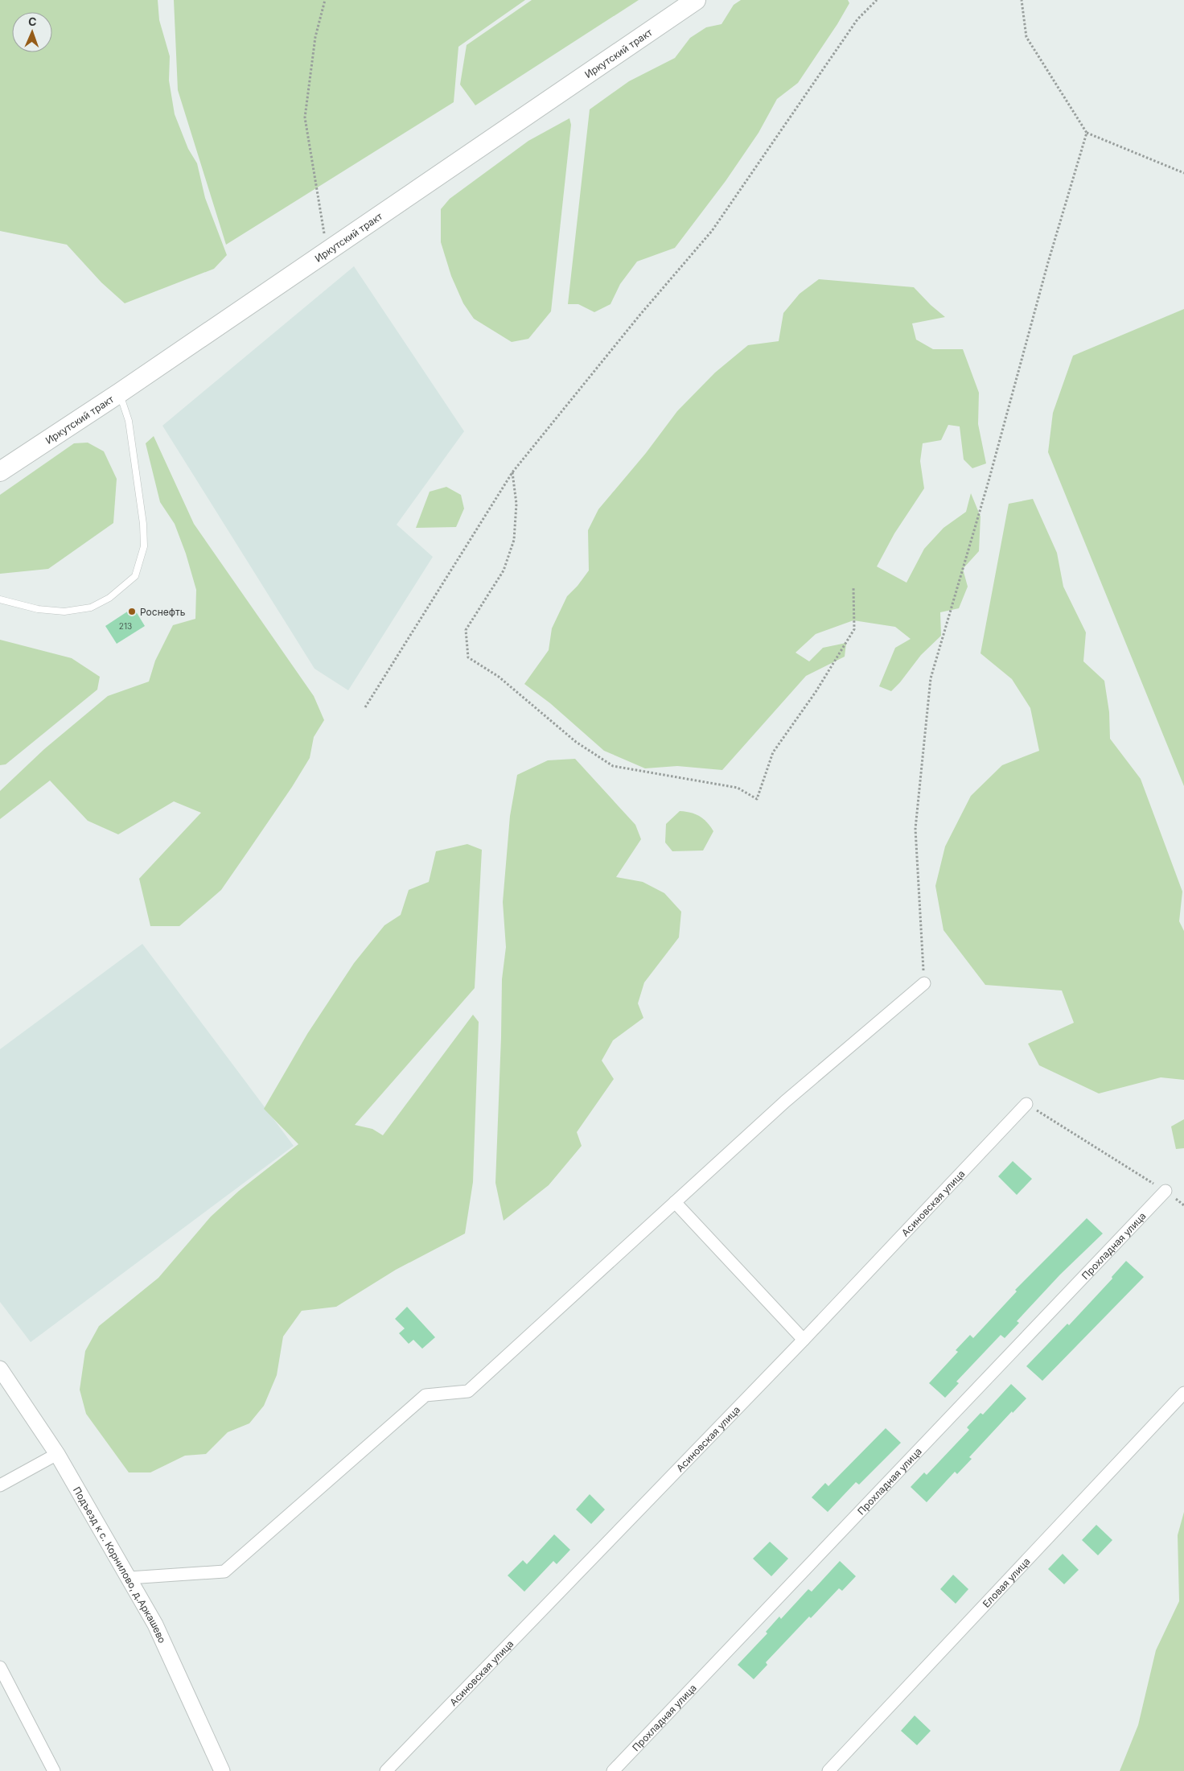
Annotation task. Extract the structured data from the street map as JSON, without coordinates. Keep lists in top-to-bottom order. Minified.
{"streets":{"main road":["Иркутский тракт"],"street":["Асиновская улица","Прохладная улица","Подъезд к с. Корнилово, д.Аркашево","Еловая улица"]},"places":["Роснефть"],"house_numbers":["213"],"north":"top"}
